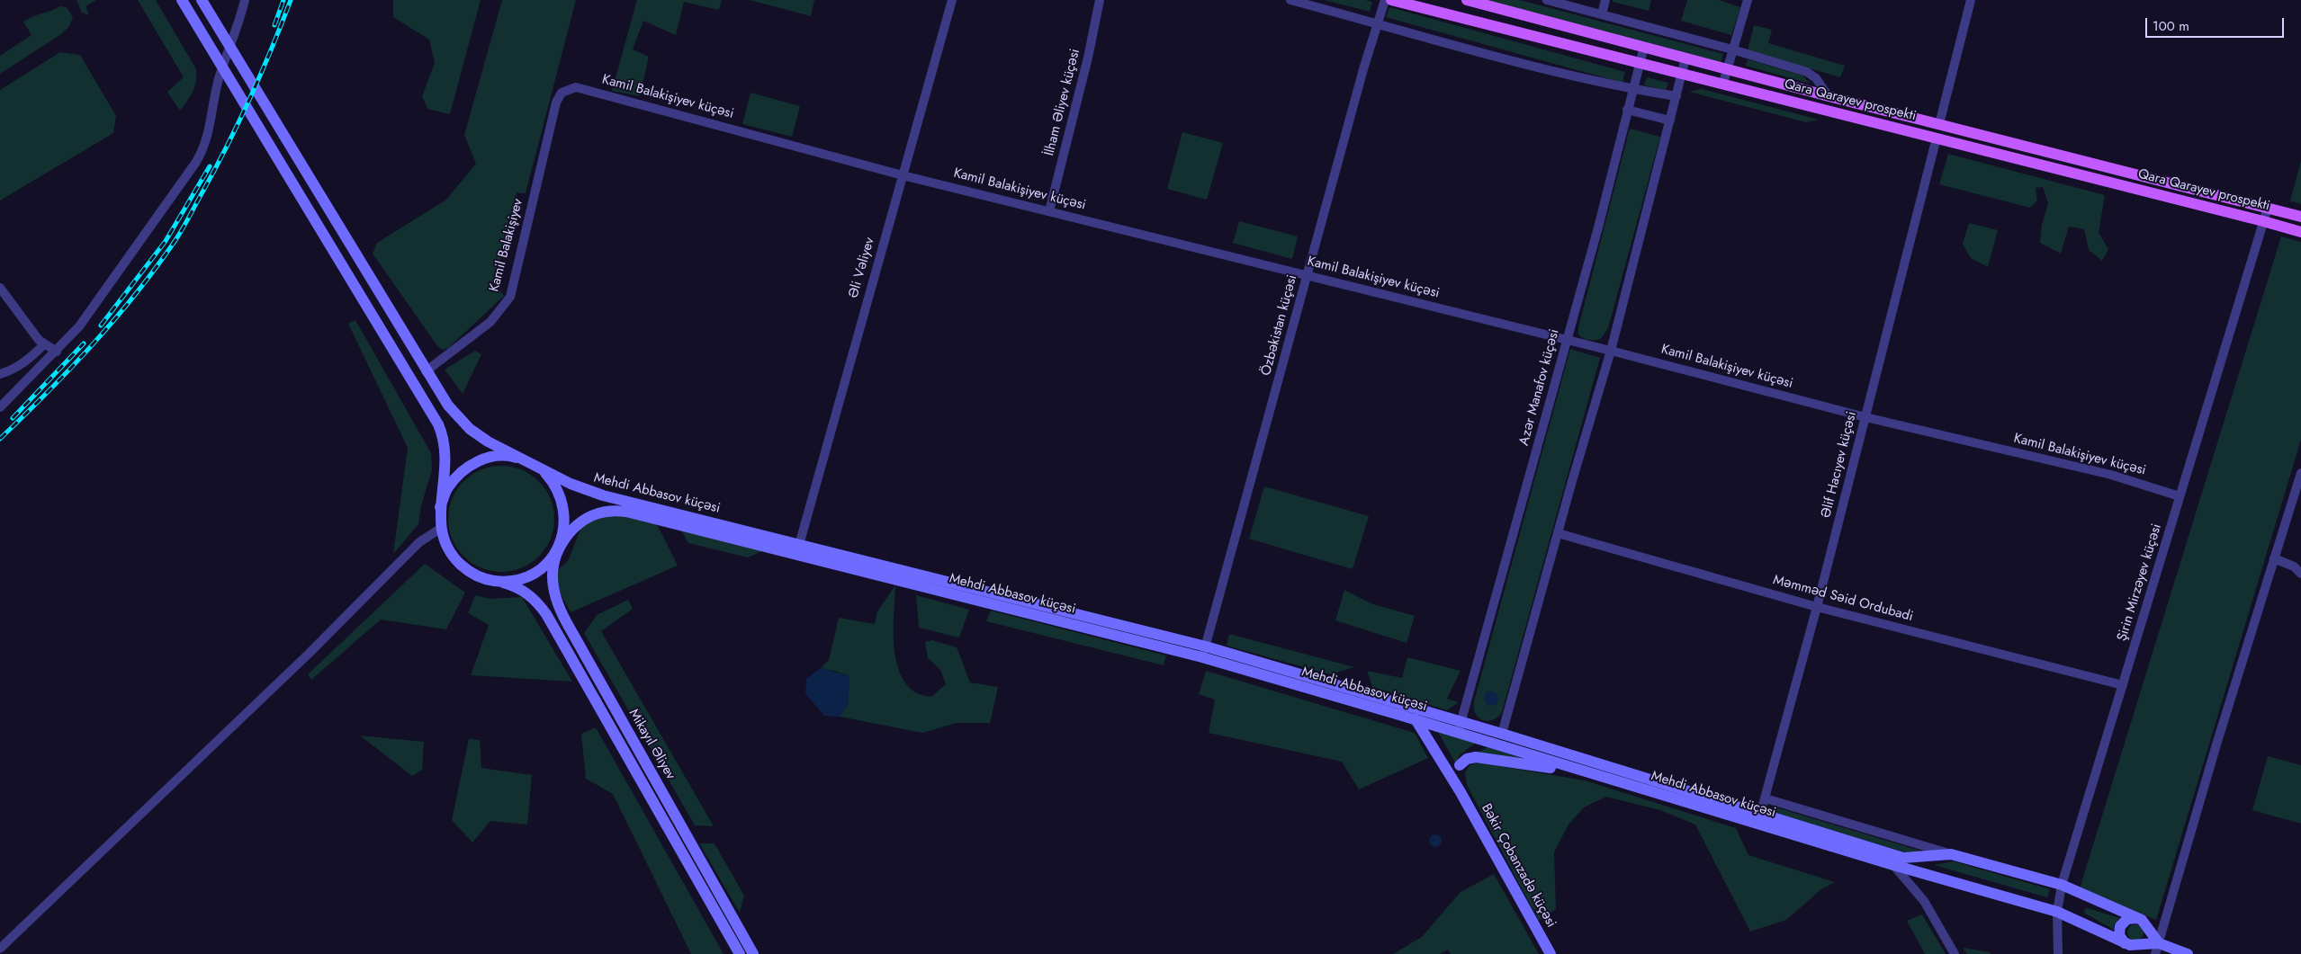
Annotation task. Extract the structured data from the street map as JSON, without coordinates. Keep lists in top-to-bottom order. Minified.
{"streets":{"main road":["Qara Qarayev prospekti"],"street":["Kamil Balakişiyev küçəsi","İlham Əliyev küçəsi","Kamil Balakişiyev","Əli Vəliyev","Özbəkistan küçəsi","Azər Manafov küçəsi","Əlif Hacıyev küçəsi","Mehdi Abbasov küçəsi","Şirin Mirzəyev küçəsi","Məmməd Səid Ordubadi","Mikayıl Əliyev","Bəkir Çobanzadə küçəsi"]},"crossings":[["Kamil Balakişiyev küçəsi","İlham Əliyev küçəsi"],["Kamil Balakişiyev küçəsi","Kamil Balakişiyev"],["Kamil Balakişiyev küçəsi","Əli Vəliyev"],["Kamil Balakişiyev küçəsi","Özbəkistan küçəsi"],["Kamil Balakişiyev küçəsi","Azər Manafov küçəsi"],["Kamil Balakişiyev küçəsi","Əlif Hacıyev küçəsi"],["Kamil Balakişiyev küçəsi","Şirin Mirzəyev küçəsi"],["Qara Qarayev prospekti","Azər Manafov küçəsi"],["Qara Qarayev prospekti","Əlif Hacıyev küçəsi"],["Qara Qarayev prospekti","Şirin Mirzəyev küçəsi"],["Əli Vəliyev","Mehdi Abbasov küçəsi"],["Özbəkistan küçəsi","Mehdi Abbasov küçəsi"],["Azər Manafov küçəsi","Mehdi Abbasov küçəsi"],["Əlif Hacıyev küçəsi","Mehdi Abbasov küçəsi"],["Əlif Hacıyev küçəsi","Məmməd Səid Ordubadi"],["Mehdi Abbasov küçəsi","Şirin Mirzəyev küçəsi"],["Mehdi Abbasov küçəsi","Mikayıl Əliyev"],["Şirin Mirzəyev küçəsi","Məmməd Səid Ordubadi"]],"scale_bar":"100 m"}
